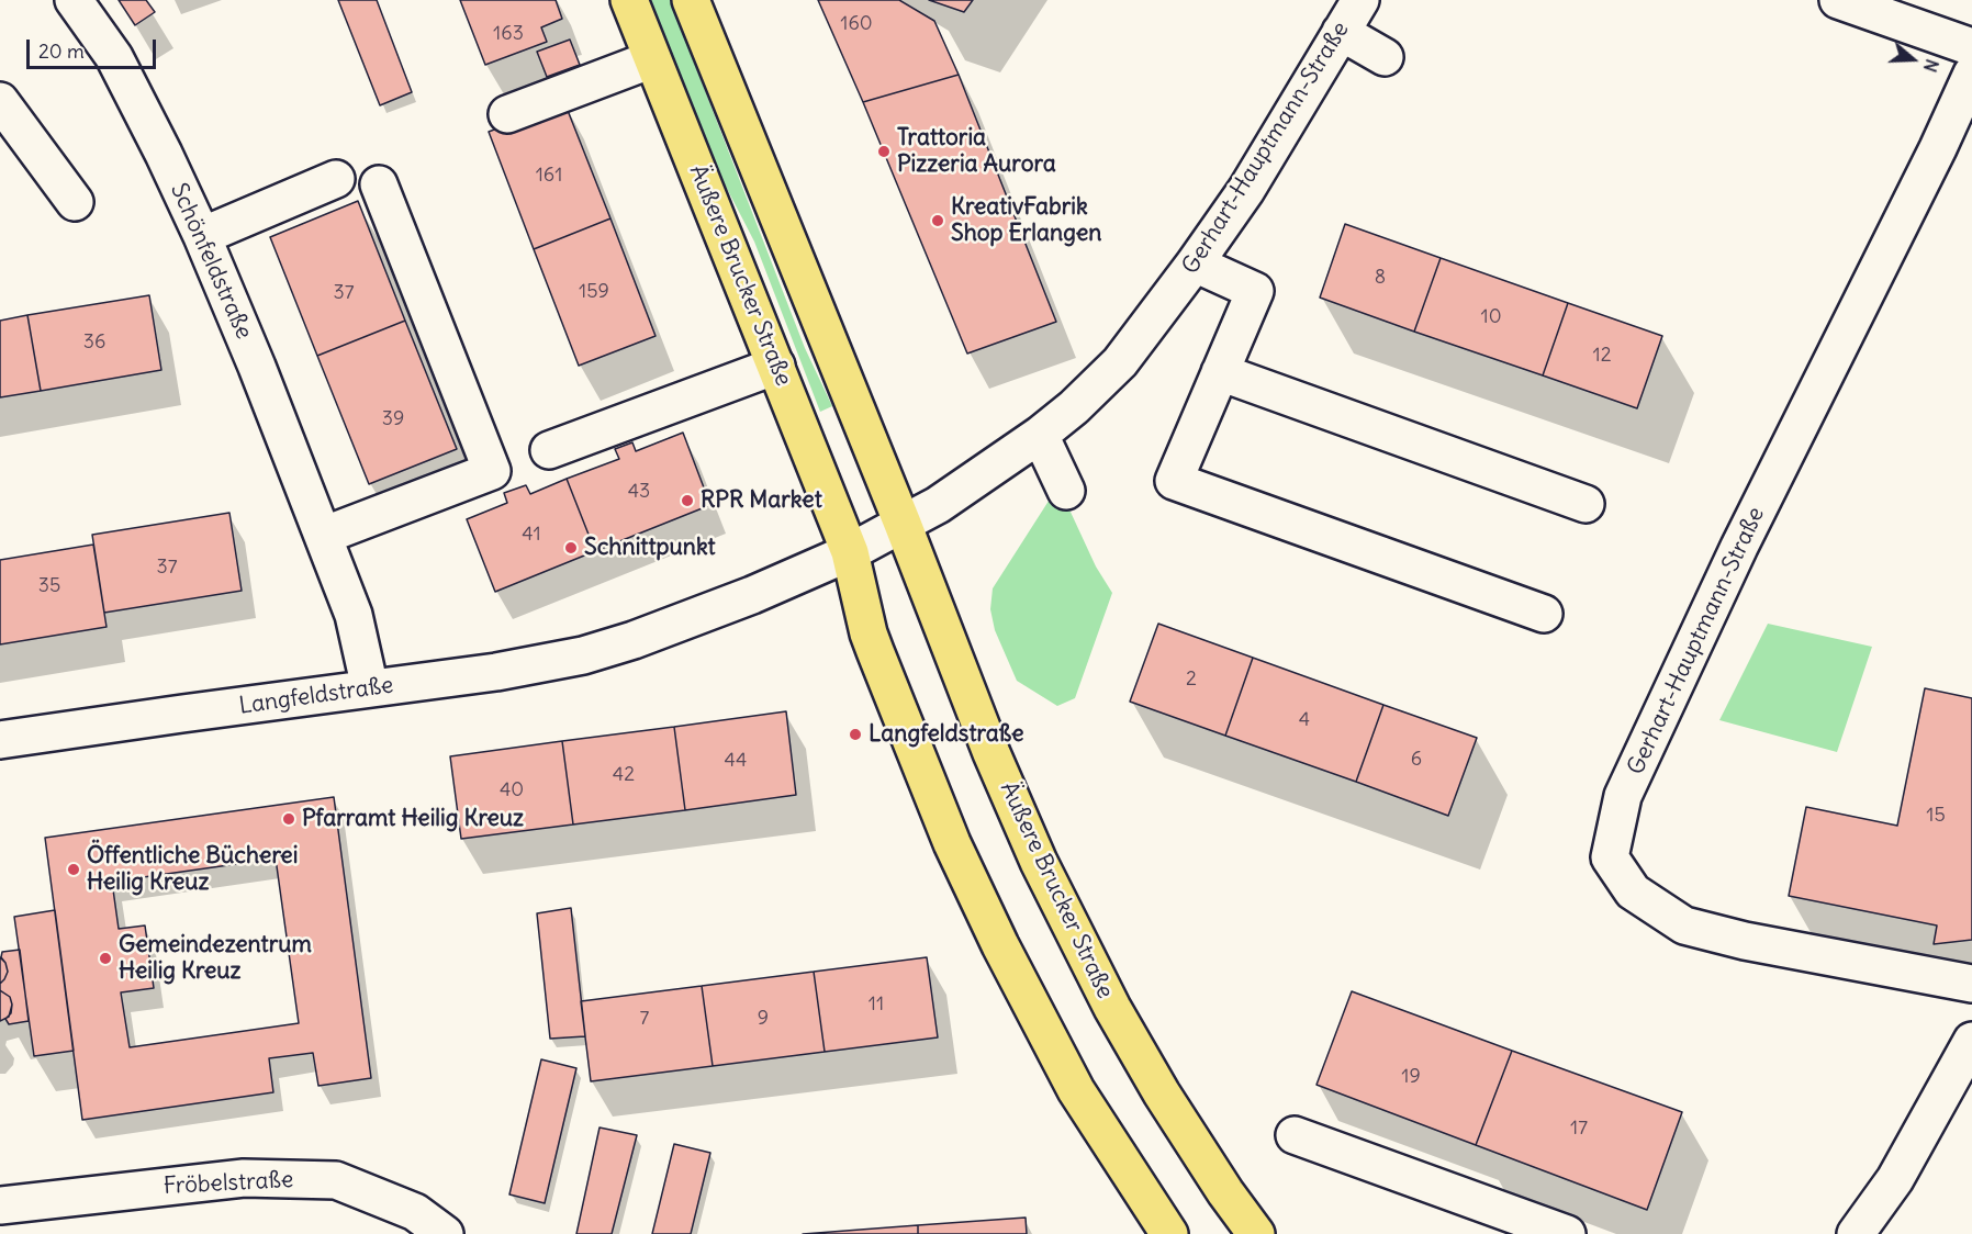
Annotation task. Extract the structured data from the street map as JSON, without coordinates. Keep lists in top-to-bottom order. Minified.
{"streets":{"main road":["Äußere Brucker Straße"],"street":["Gerhart-Hauptmann-Straße","Schönfeldstraße","Langfeldstraße","Fröbelstraße"]},"crossings":[["Gerhart-Hauptmann-Straße","Äußere Brucker Straße"],["Schönfeldstraße","Langfeldstraße"],["Äußere Brucker Straße","Langfeldstraße"]],"places":["Trattoria Pizzeria Aurora","KreativFabrik Shop Erlangen","RPR Market","Schnittpunkt","Langfeldstraße","Pfarramt Heilig Kreuz","Öffentliche Bücherei Heilig Kreuz","Gemeindezentrum Heilig Kreuz"],"house_numbers":["160","163","161","8","159","37","10","36","12","39","43","41","37","35","2","4","6","44","42","40","15","11","7","9","19","17"],"scale_bar":"20 m","north":"right"}
